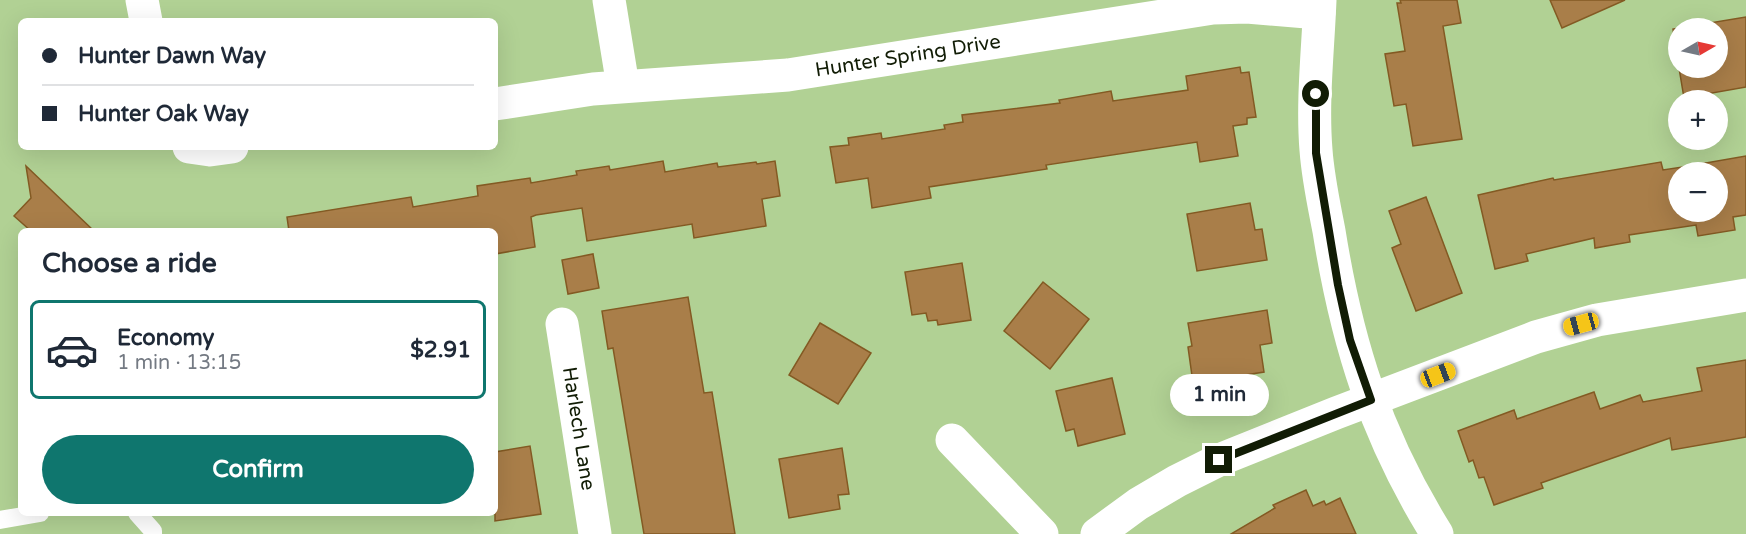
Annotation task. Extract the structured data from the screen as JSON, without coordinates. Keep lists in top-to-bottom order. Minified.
{"streets":{"street":["Hunter Spring Drive","Harlech Lane"]},"north":"right","page":{"map_buttons":["+","−"],"banner":["Hunter Dawn Way","Hunter Oak Way"],"heading":"Choose a ride","list":[{"name":"Economy","note":"1 min · 13:15","value":"$2.91"}],"bubble":"1 min","buttons":"Confirm"}}
